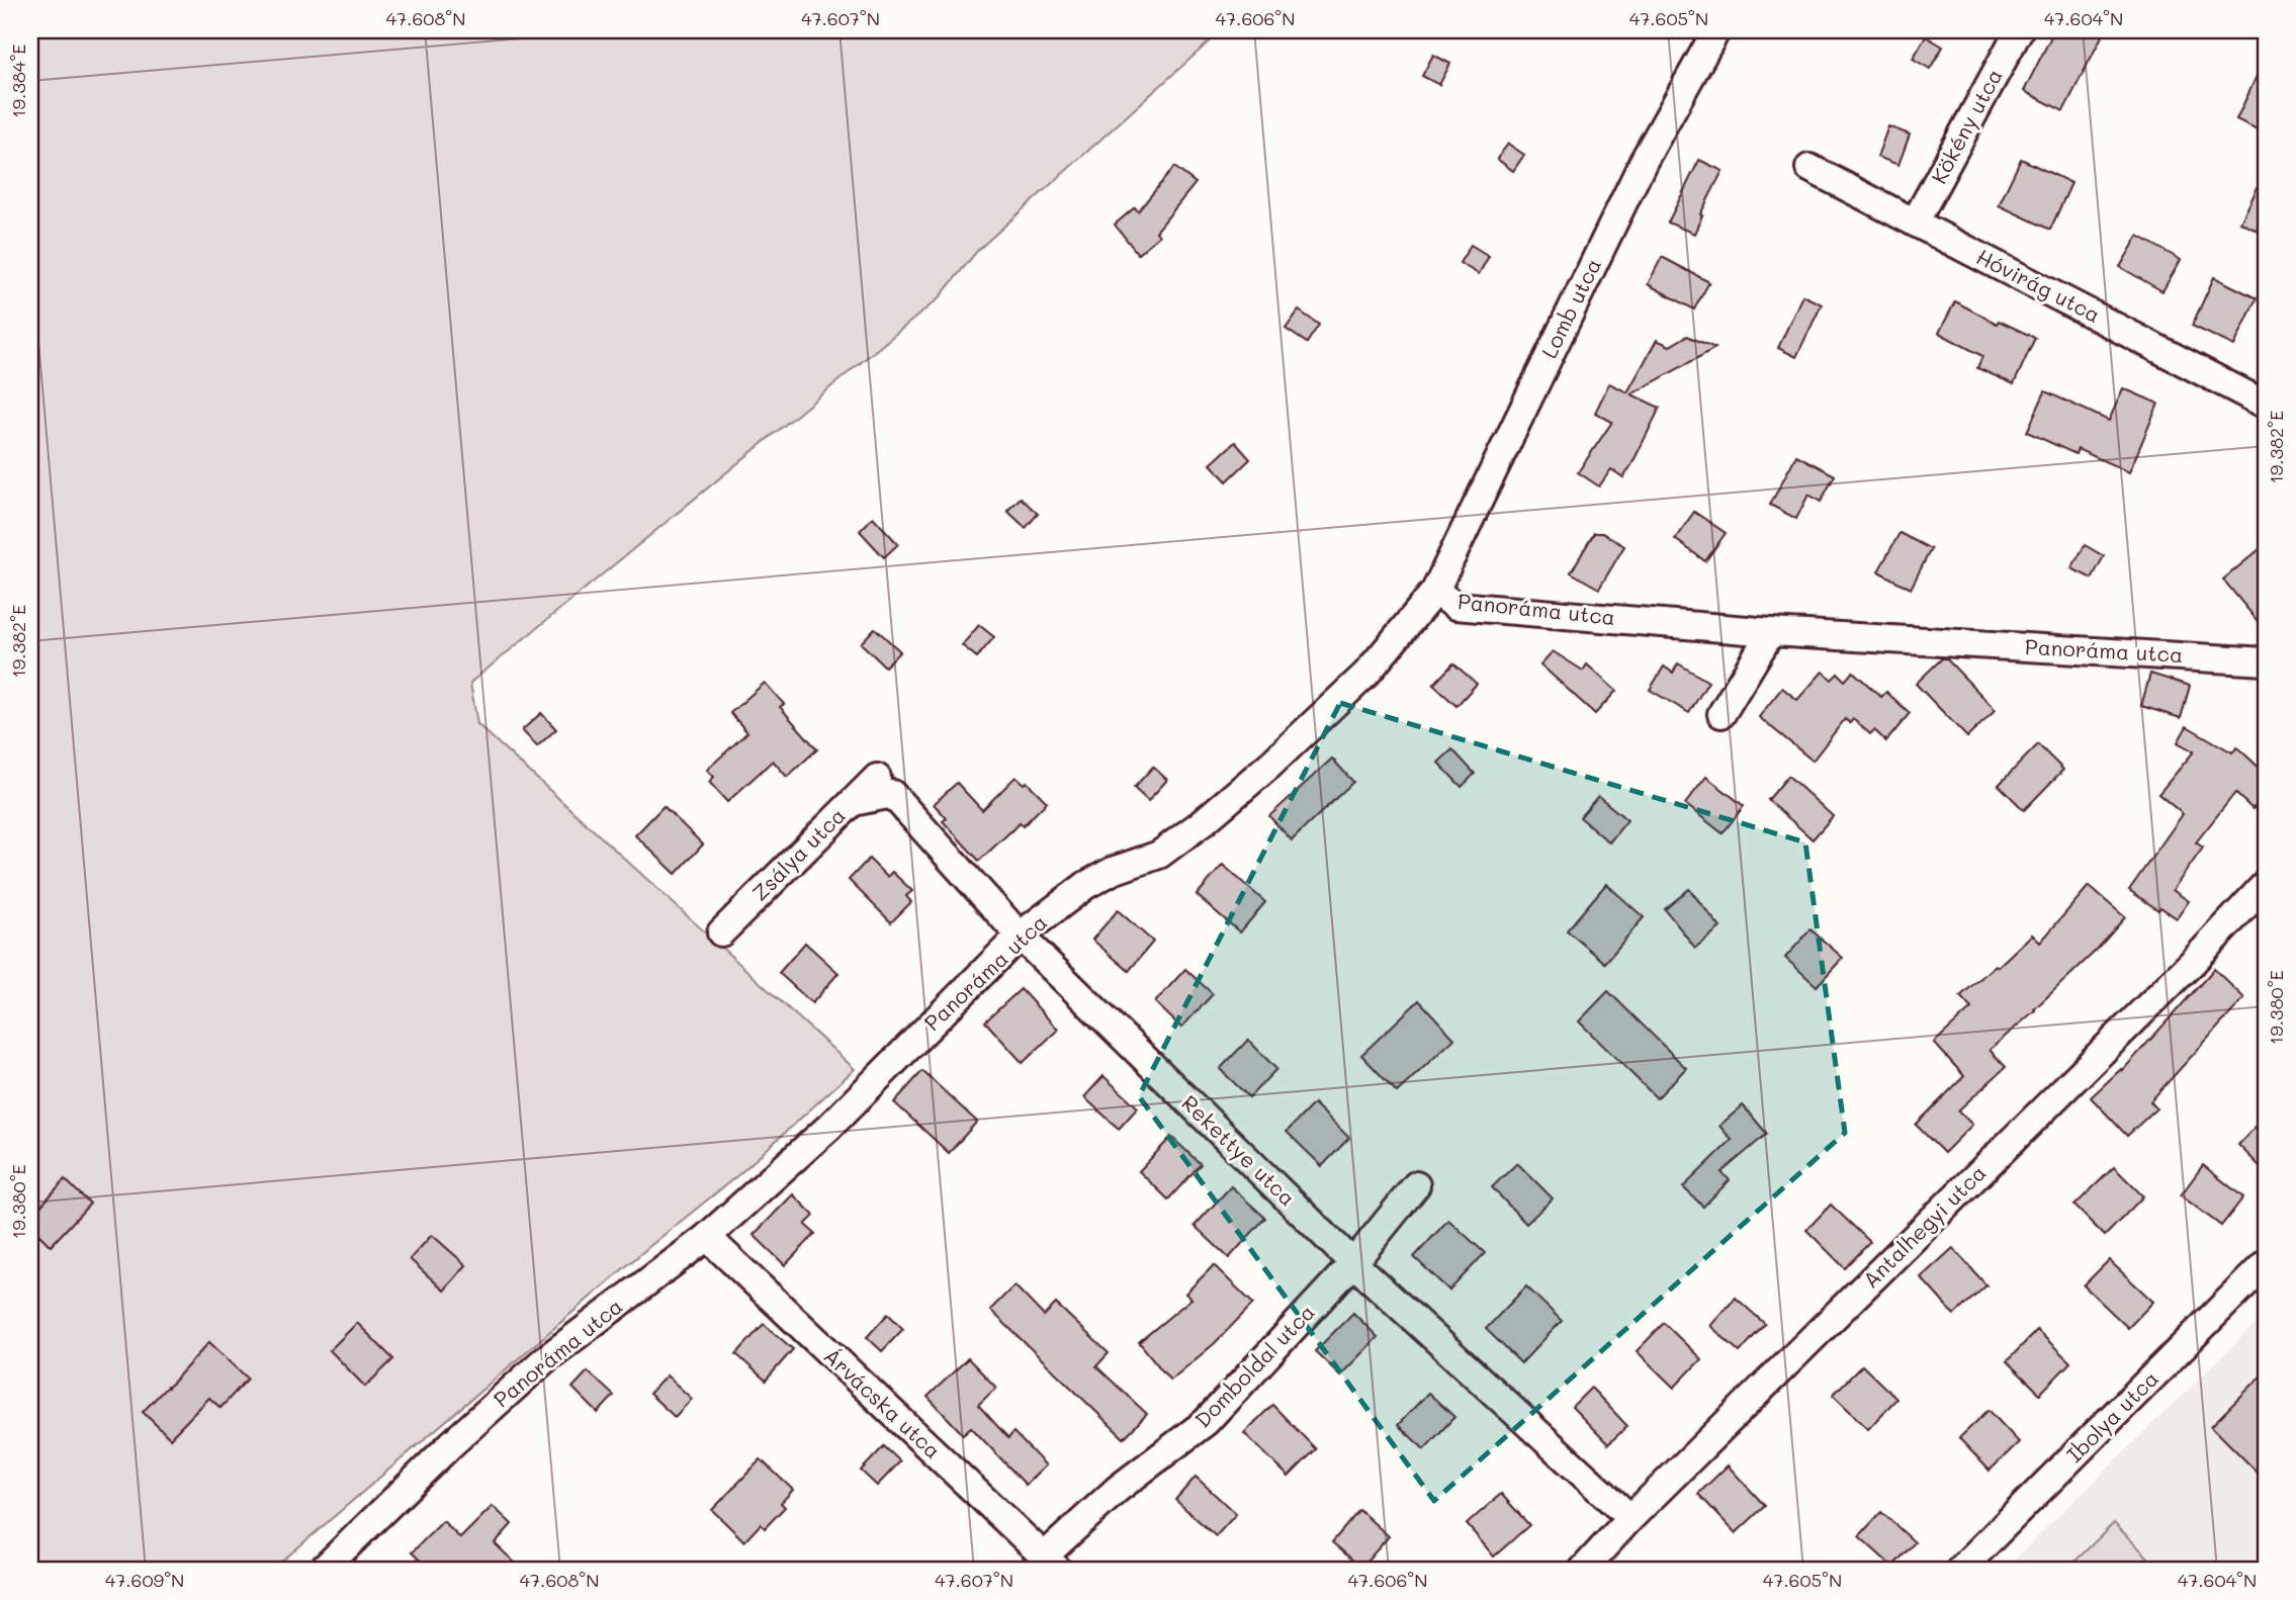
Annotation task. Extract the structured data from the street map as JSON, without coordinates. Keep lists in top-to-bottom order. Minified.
{"streets":{"street":["Kökény utca","Hóvirág utca","Lomb utca","Panoráma utca","Zsálya utca","Rekettye utca","Antalhegyi utca","Domboldal utca","Árvácska utca","Ibolya utca"]},"crossings":[["Kökény utca","Hóvirág utca"],["Lomb utca","Panoráma utca"],["Panoráma utca","Rekettye utca"],["Panoráma utca","Árvácska utca"],["Zsálya utca","Rekettye utca"],["Rekettye utca","Antalhegyi utca"],["Rekettye utca","Domboldal utca"],["Domboldal utca","Árvácska utca"]],"coordinates":["47.608°N","47.607°N","47.606°N","47.605°N","47.604°N","19.384°E","19.382°E","19.380°E","47.609°N"]}
